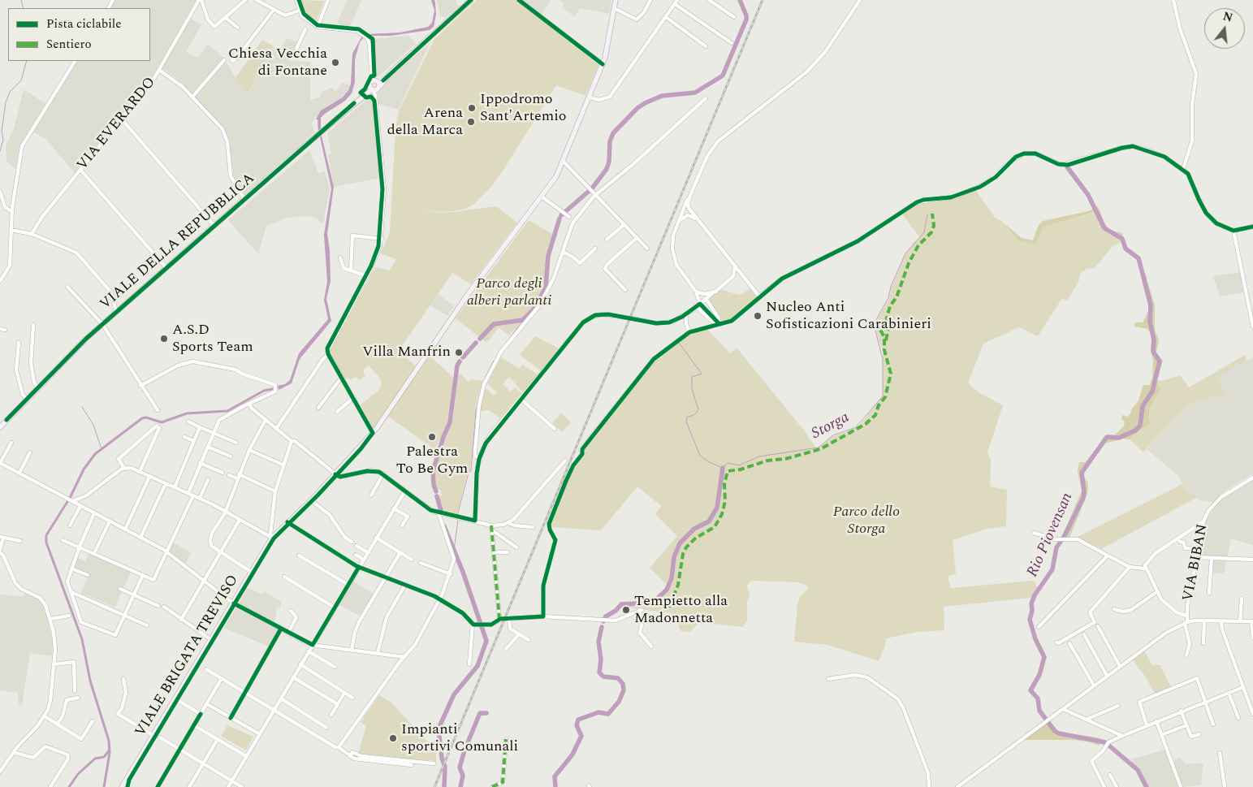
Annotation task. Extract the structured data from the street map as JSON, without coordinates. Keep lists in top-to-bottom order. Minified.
{"streets":{"main road":["VIALE DELLA REPUBBLICA","VIALE BRIGATA TREVISO"],"street":["VIA EVERARDO","VIA BIBAN"]},"water":["Storga","Rio Piovensan"],"parks":["Parco degli alberi parlanti","Parco dello Storga"],"places":["Chiesa Vecchia di Fontane","Ippodromo Sant'Artemio","Arena della Marca","Nucleo Anti Sofisticazioni Carabinieri","A.S.D Sports Team","Villa Manfrin","Palestra To Be Gym","Tempietto alla Madonnetta","Impianti sportivi Comunali"],"legend":["Pista ciclabile","Sentiero"],"north":"top"}
